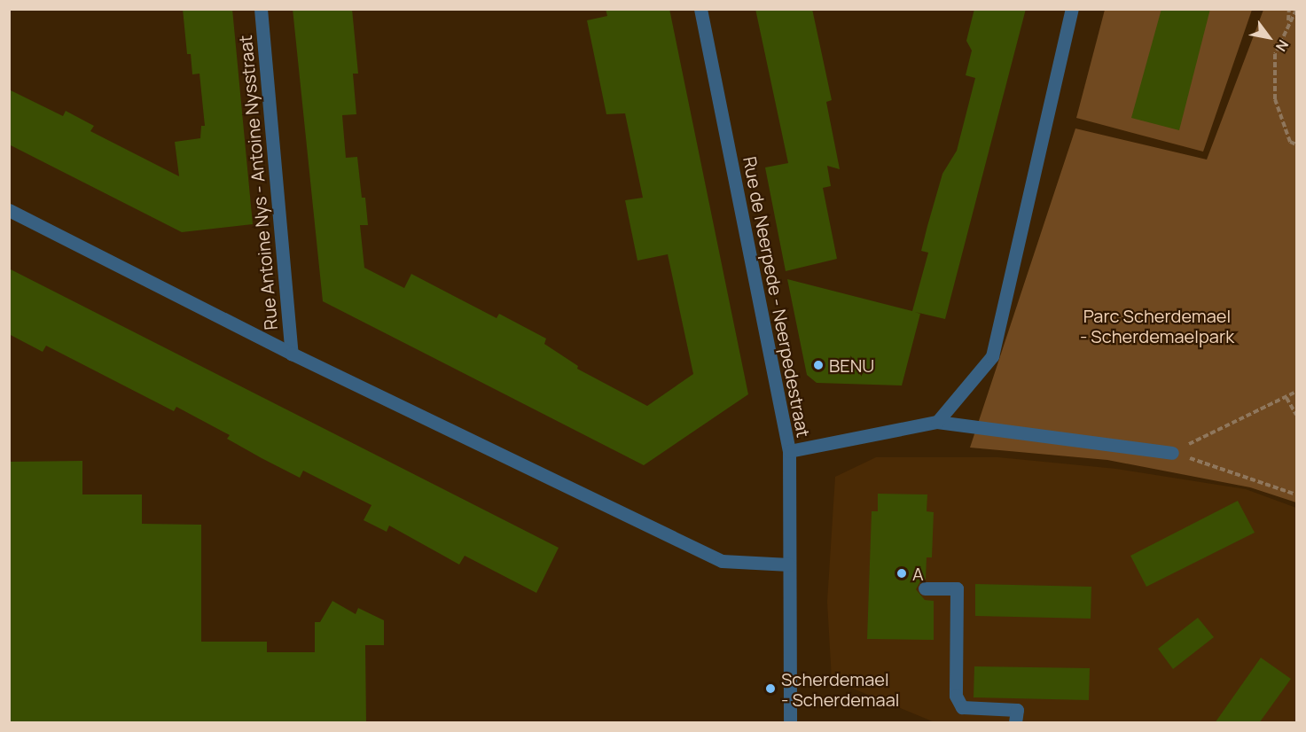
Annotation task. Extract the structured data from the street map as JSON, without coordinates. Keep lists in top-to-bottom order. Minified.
{"streets":{"street":["Rue Antoine Nys - Antoine Nysstraat","Rue de Neerpede - Neerpedestraat"]},"parks":["Parc Scherdemael - Scherdemaelpark"],"places":["BENU","A","Scherdemael - Scherdemaal"],"north":"bottom right"}
